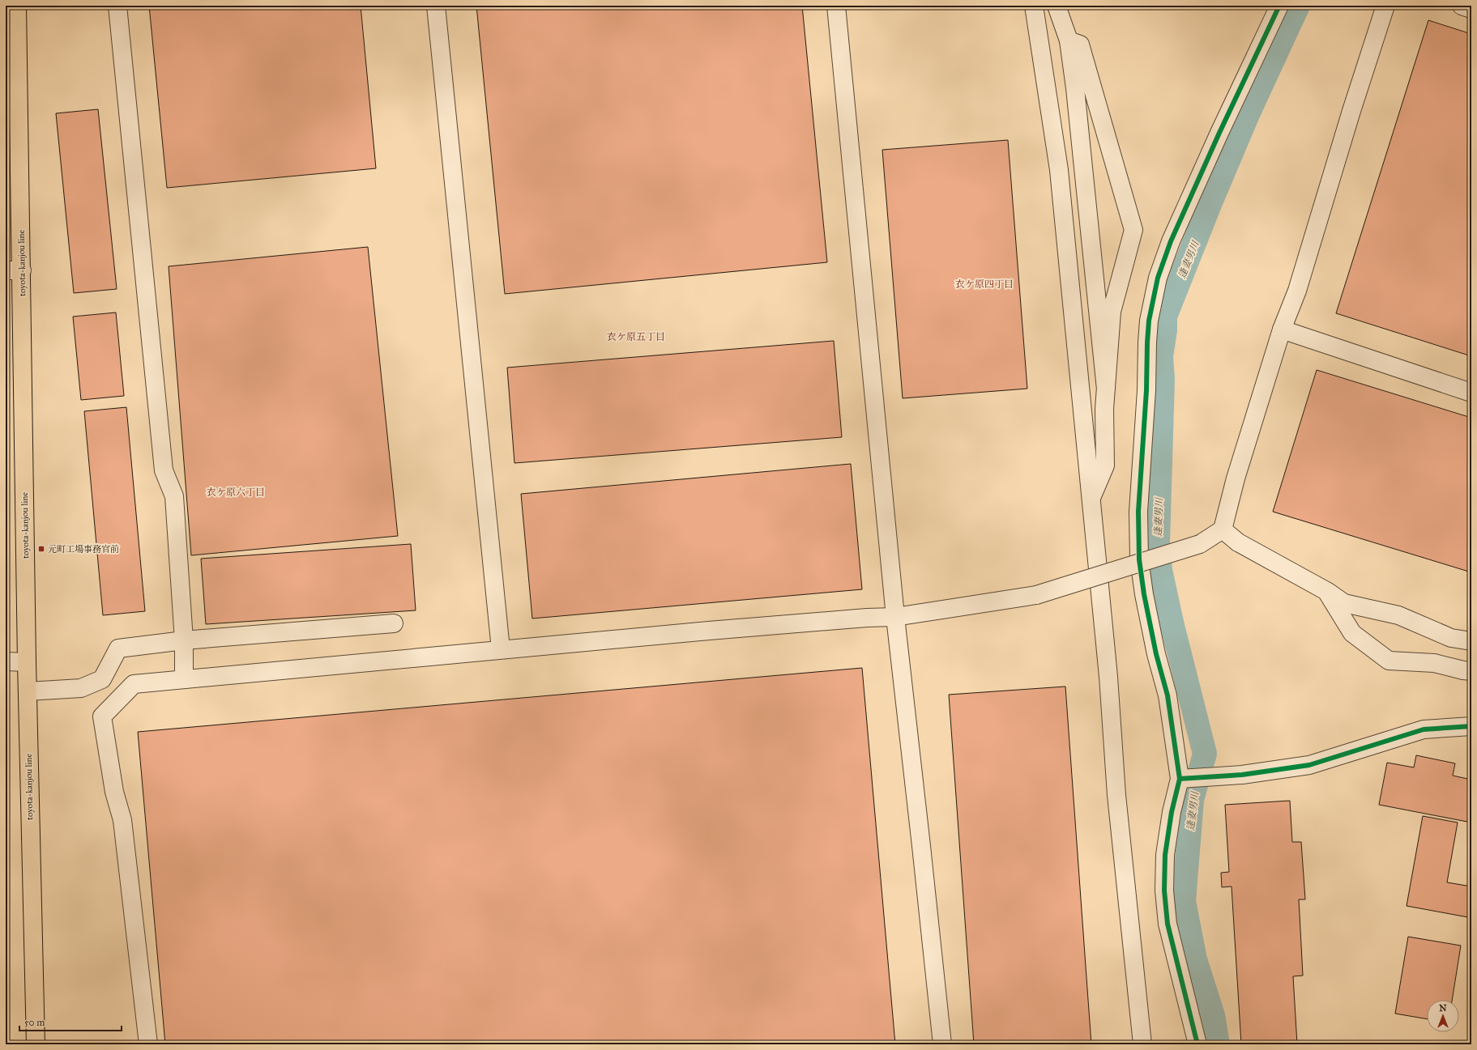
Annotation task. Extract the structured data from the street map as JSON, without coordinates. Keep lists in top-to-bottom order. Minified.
{"streets":{"main road":["toyota-kanjou line"]},"districts":["衣ケ原四丁目","衣ケ原五丁目","衣ケ原六丁目"],"water":["逢妻男川"],"places":{"transit":["元町工場事務官前"]},"scale_bar":"50 m","north":"top"}
